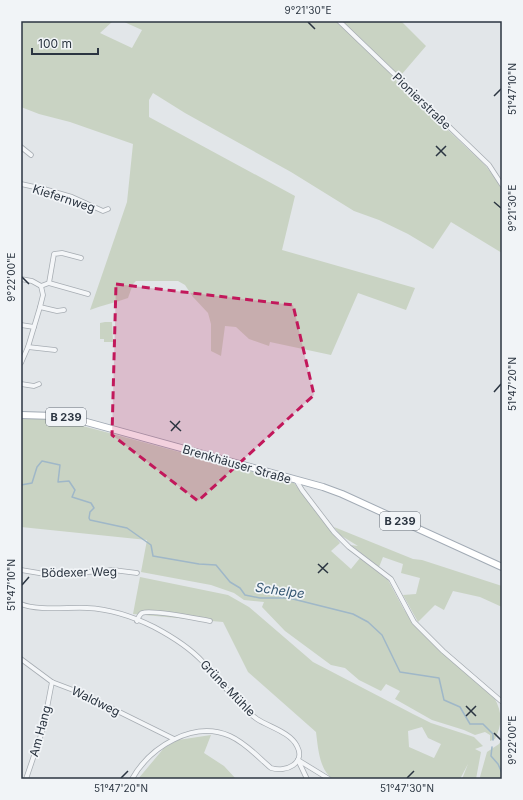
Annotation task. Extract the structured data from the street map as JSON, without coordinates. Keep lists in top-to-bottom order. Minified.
{"streets":{"main road":["B 239","Brenkhäuser Straße"],"street":["Pionierstraße","Kiefernweg","Bödexer Weg","Grüne Mühle","Waldweg","Am Hang"]},"crossings":[["B 239","Brenkhäuser Straße"],["Waldweg","Am Hang"]],"water":["Schelpe"],"scale_bar":"100 m","coordinates":["9°21'30\"E","51°47'10\"N","9°22'00\"E","51°47'20\"N","51°47'30\"N"]}
